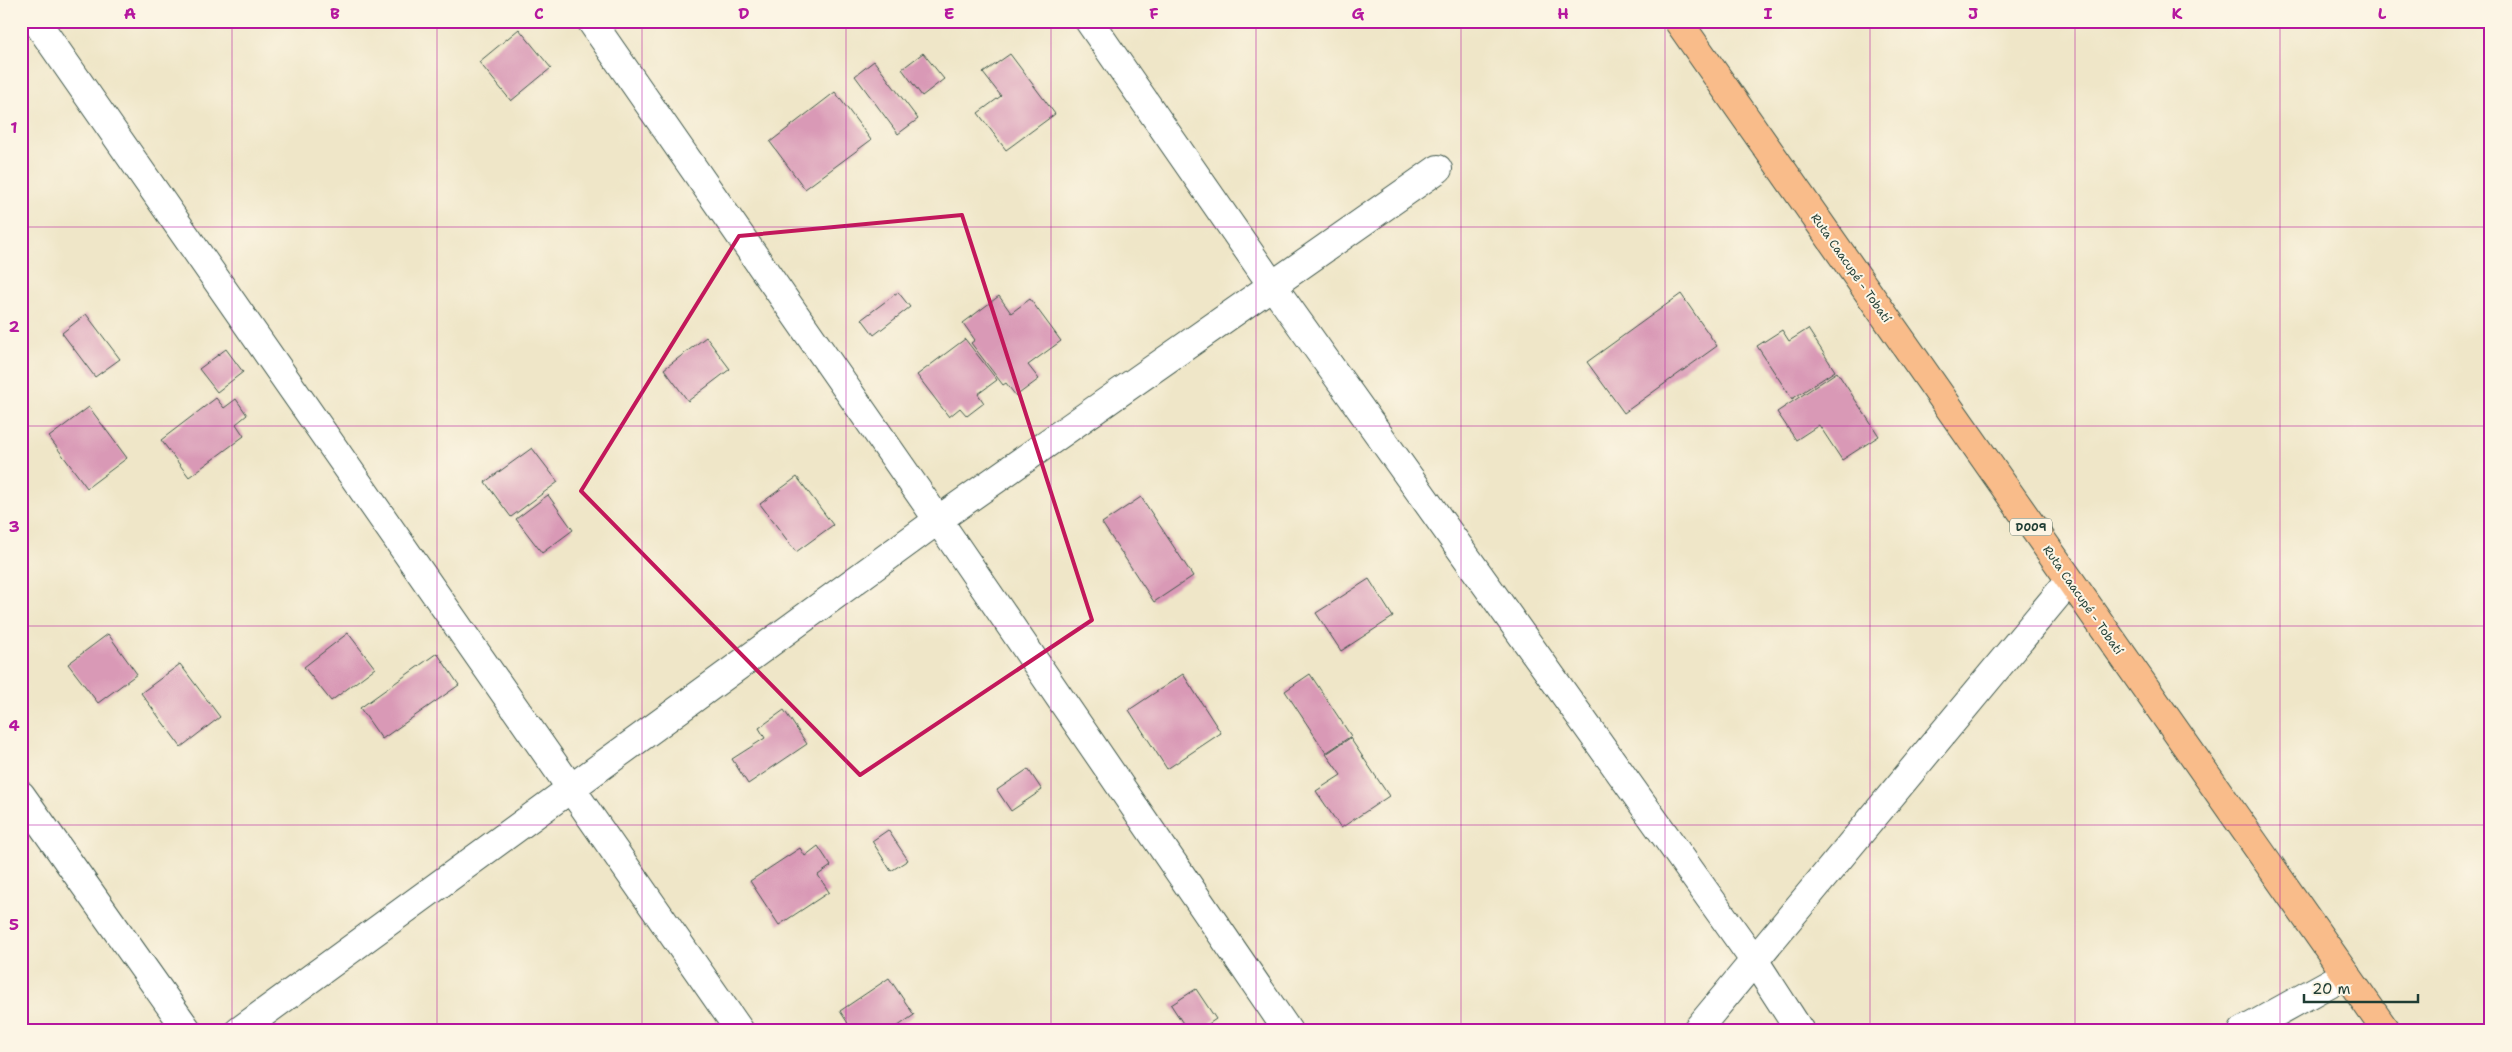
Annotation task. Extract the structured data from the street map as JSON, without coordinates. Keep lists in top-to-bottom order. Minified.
{"streets":{"main road":["Ruta Caacupé - Tobatí","D009"]},"scale_bar":"20 m","grid":{"columns":["A","B","C","D","E","F","G","H","I","J","K","L"],"rows":["1","2","3","4","5"]}}
